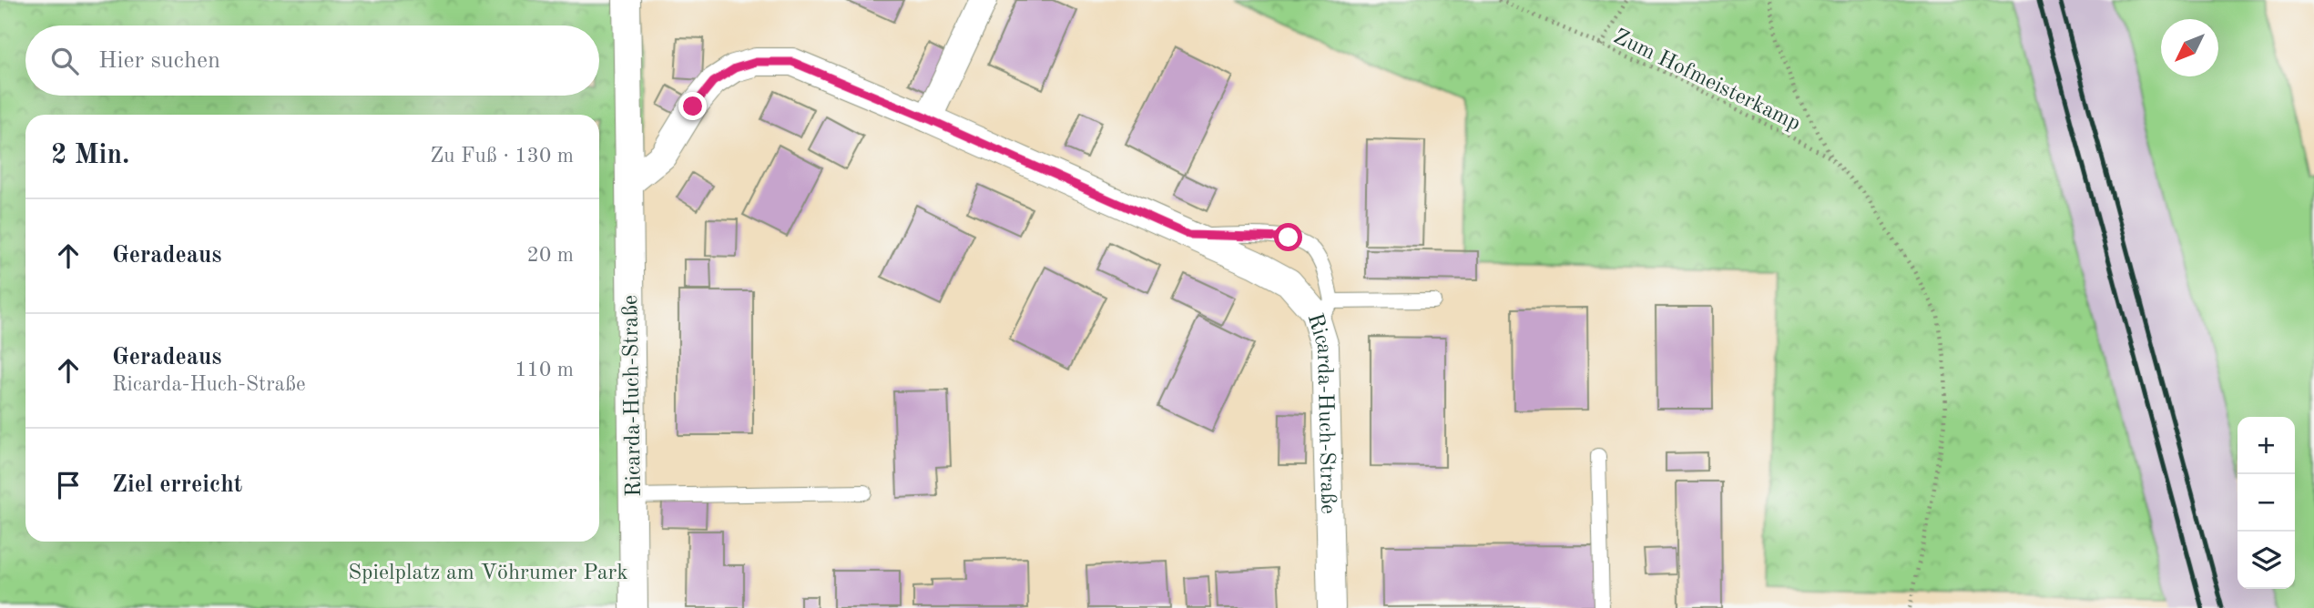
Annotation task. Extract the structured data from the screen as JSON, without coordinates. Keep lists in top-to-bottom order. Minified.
{"streets":{"street":["Ricarda-Huch-Straße"],"path":["Zum Hofmeisterkamp"]},"parks":["Spielplatz am Vöhrumer Park"],"north":"bottom left","page":{"search":"Hier suchen","heading":["2 Min.","Zu Fuß · 130 m"],"list":[["Geradeaus","20 m"],["Geradeaus","Ricarda-Huch-Straße","110 m"],"Ziel erreicht"],"map_buttons":["+","−"]}}
